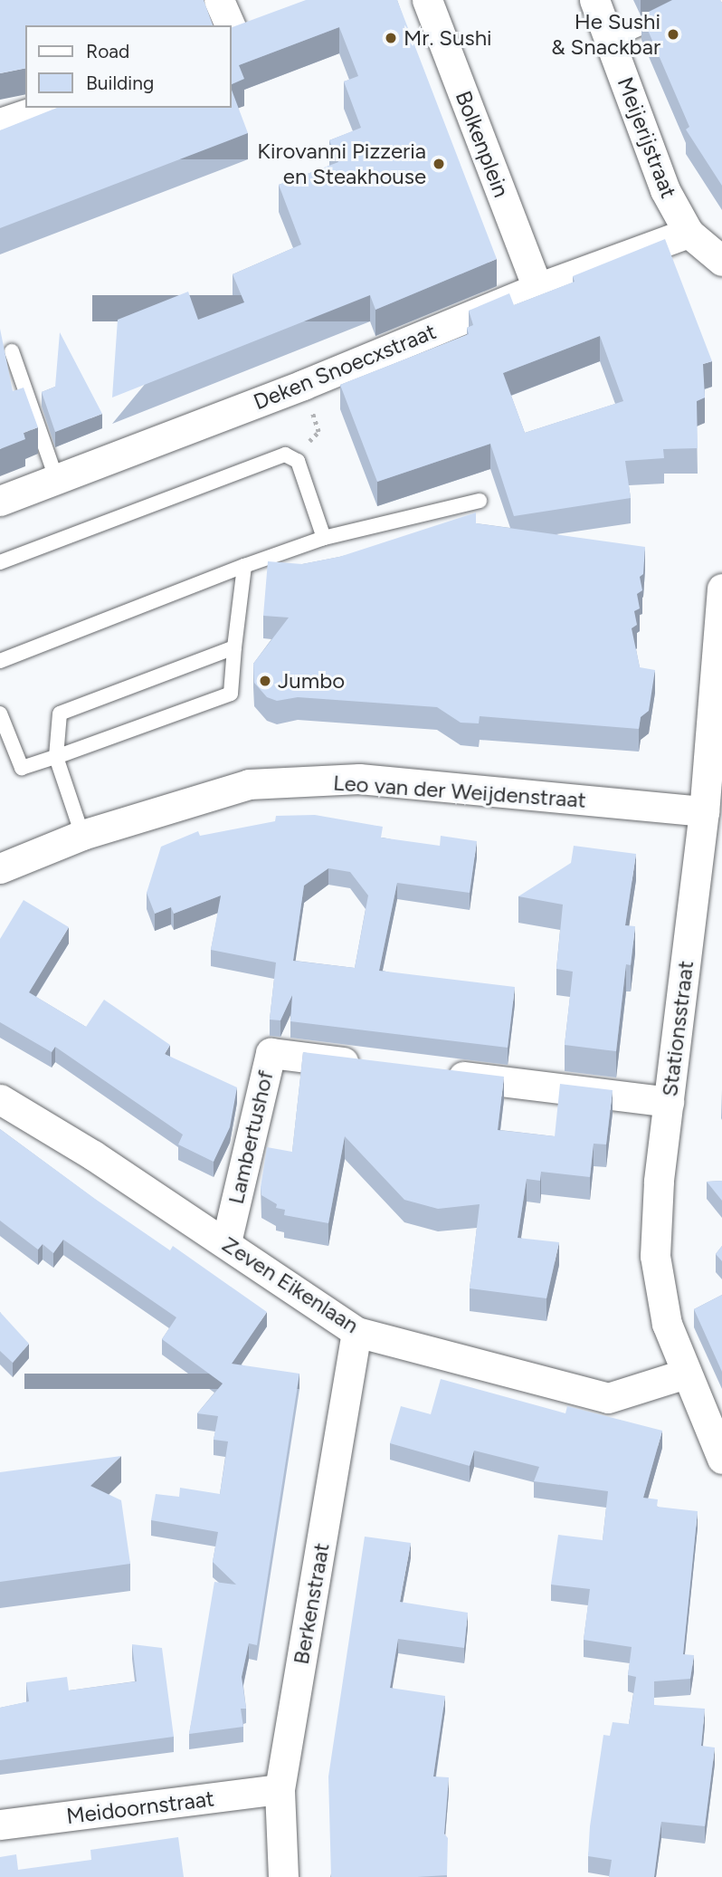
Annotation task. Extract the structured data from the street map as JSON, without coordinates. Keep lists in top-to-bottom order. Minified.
{"streets":{"street":["Meijerijstraat","Bolkenplein","Deken Snoecxstraat","Leo van der Weijdenstraat","Stationsstraat","Lambertushof","Zeven Eikenlaan","Berkenstraat","Meidoornstraat"]},"crossings":[["Meijerijstraat","Deken Snoecxstraat"],["Bolkenplein","Deken Snoecxstraat"],["Leo van der Weijdenstraat","Stationsstraat"],["Stationsstraat","Zeven Eikenlaan"],["Lambertushof","Zeven Eikenlaan"],["Zeven Eikenlaan","Berkenstraat"],["Berkenstraat","Meidoornstraat"]],"places":["He Sushi & Snackbar","Mr. Sushi","Kirovanni Pizzeria en Steakhouse","Jumbo"],"legend":["Road","Building"]}
